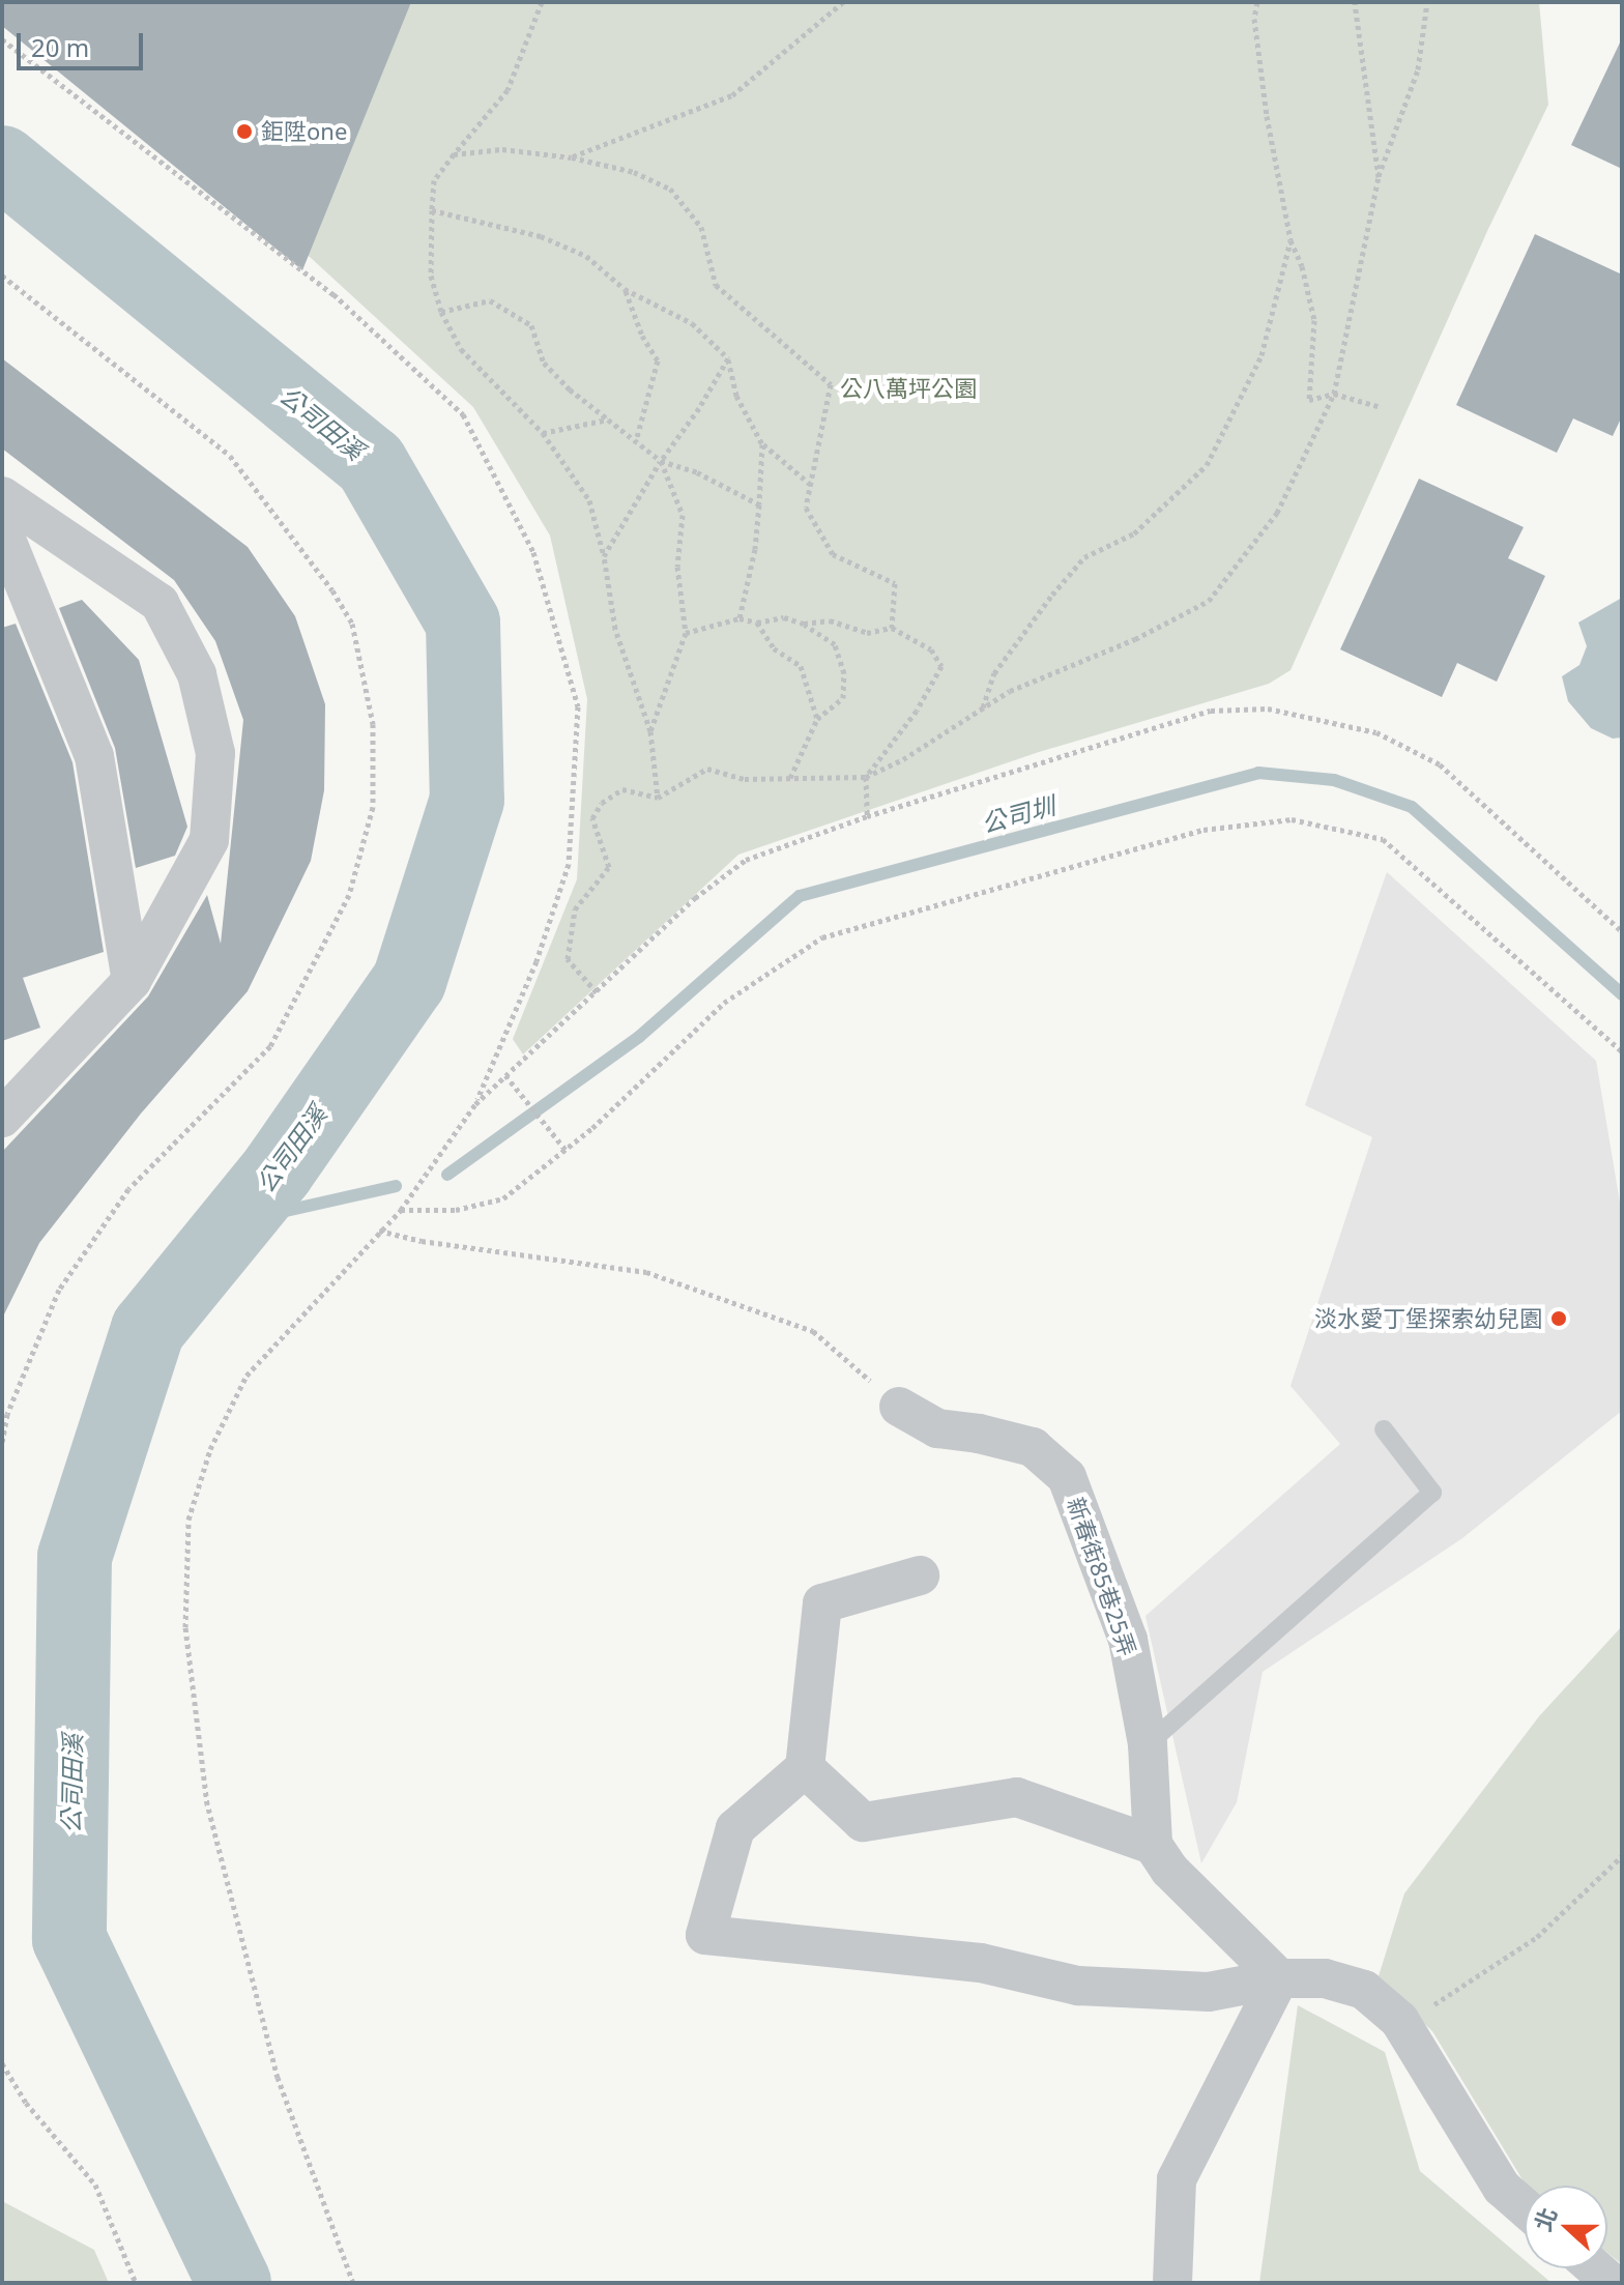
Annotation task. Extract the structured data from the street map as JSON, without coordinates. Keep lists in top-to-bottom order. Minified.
{"streets":{"street":["新春街85巷25弄"]},"water":["公司田溪","公司圳"],"parks":["公八萬坪公園"],"places":["鉅陞one","淡水愛丁堡探索幼兒園"],"scale_bar":"20 m","north":"left"}
